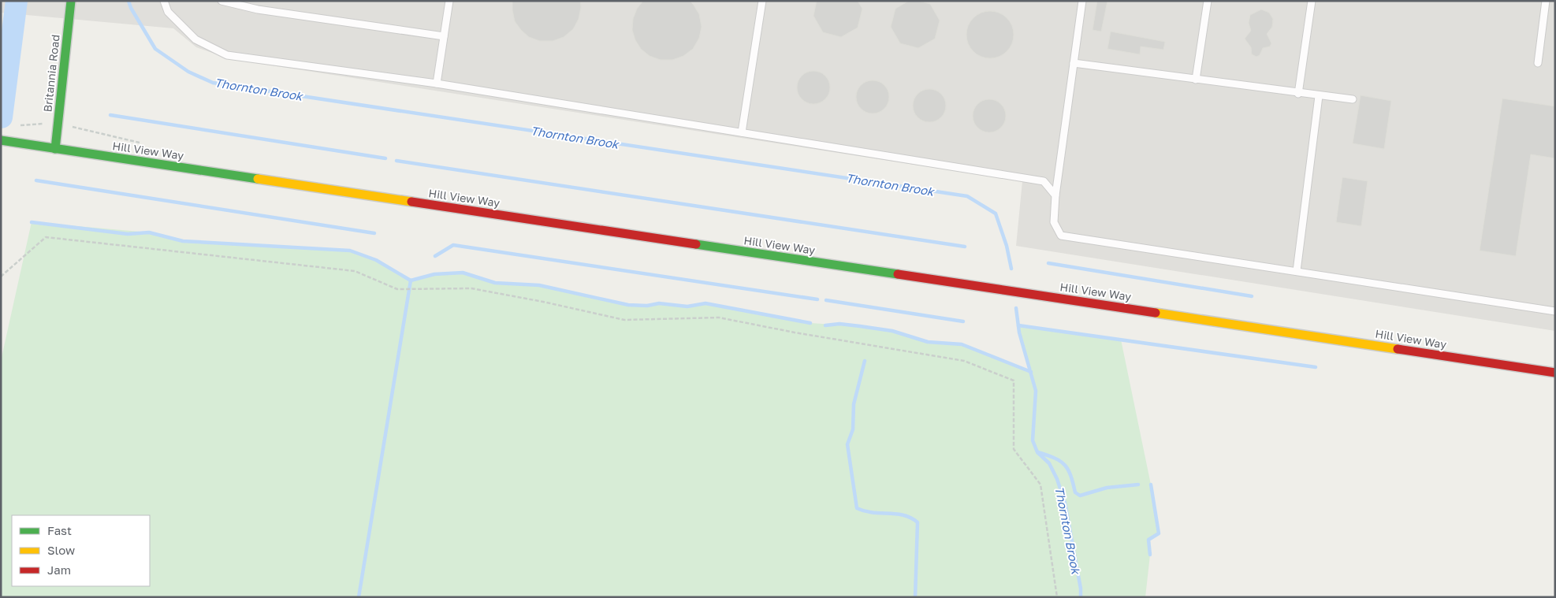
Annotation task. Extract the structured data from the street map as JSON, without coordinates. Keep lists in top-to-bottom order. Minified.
{"streets":{"main road":["Britannia Road","Hill View Way"]},"crossings":[["Britannia Road","Hill View Way"]],"water":["Thornton Brook"],"legend":["Fast","Slow","Jam"]}
